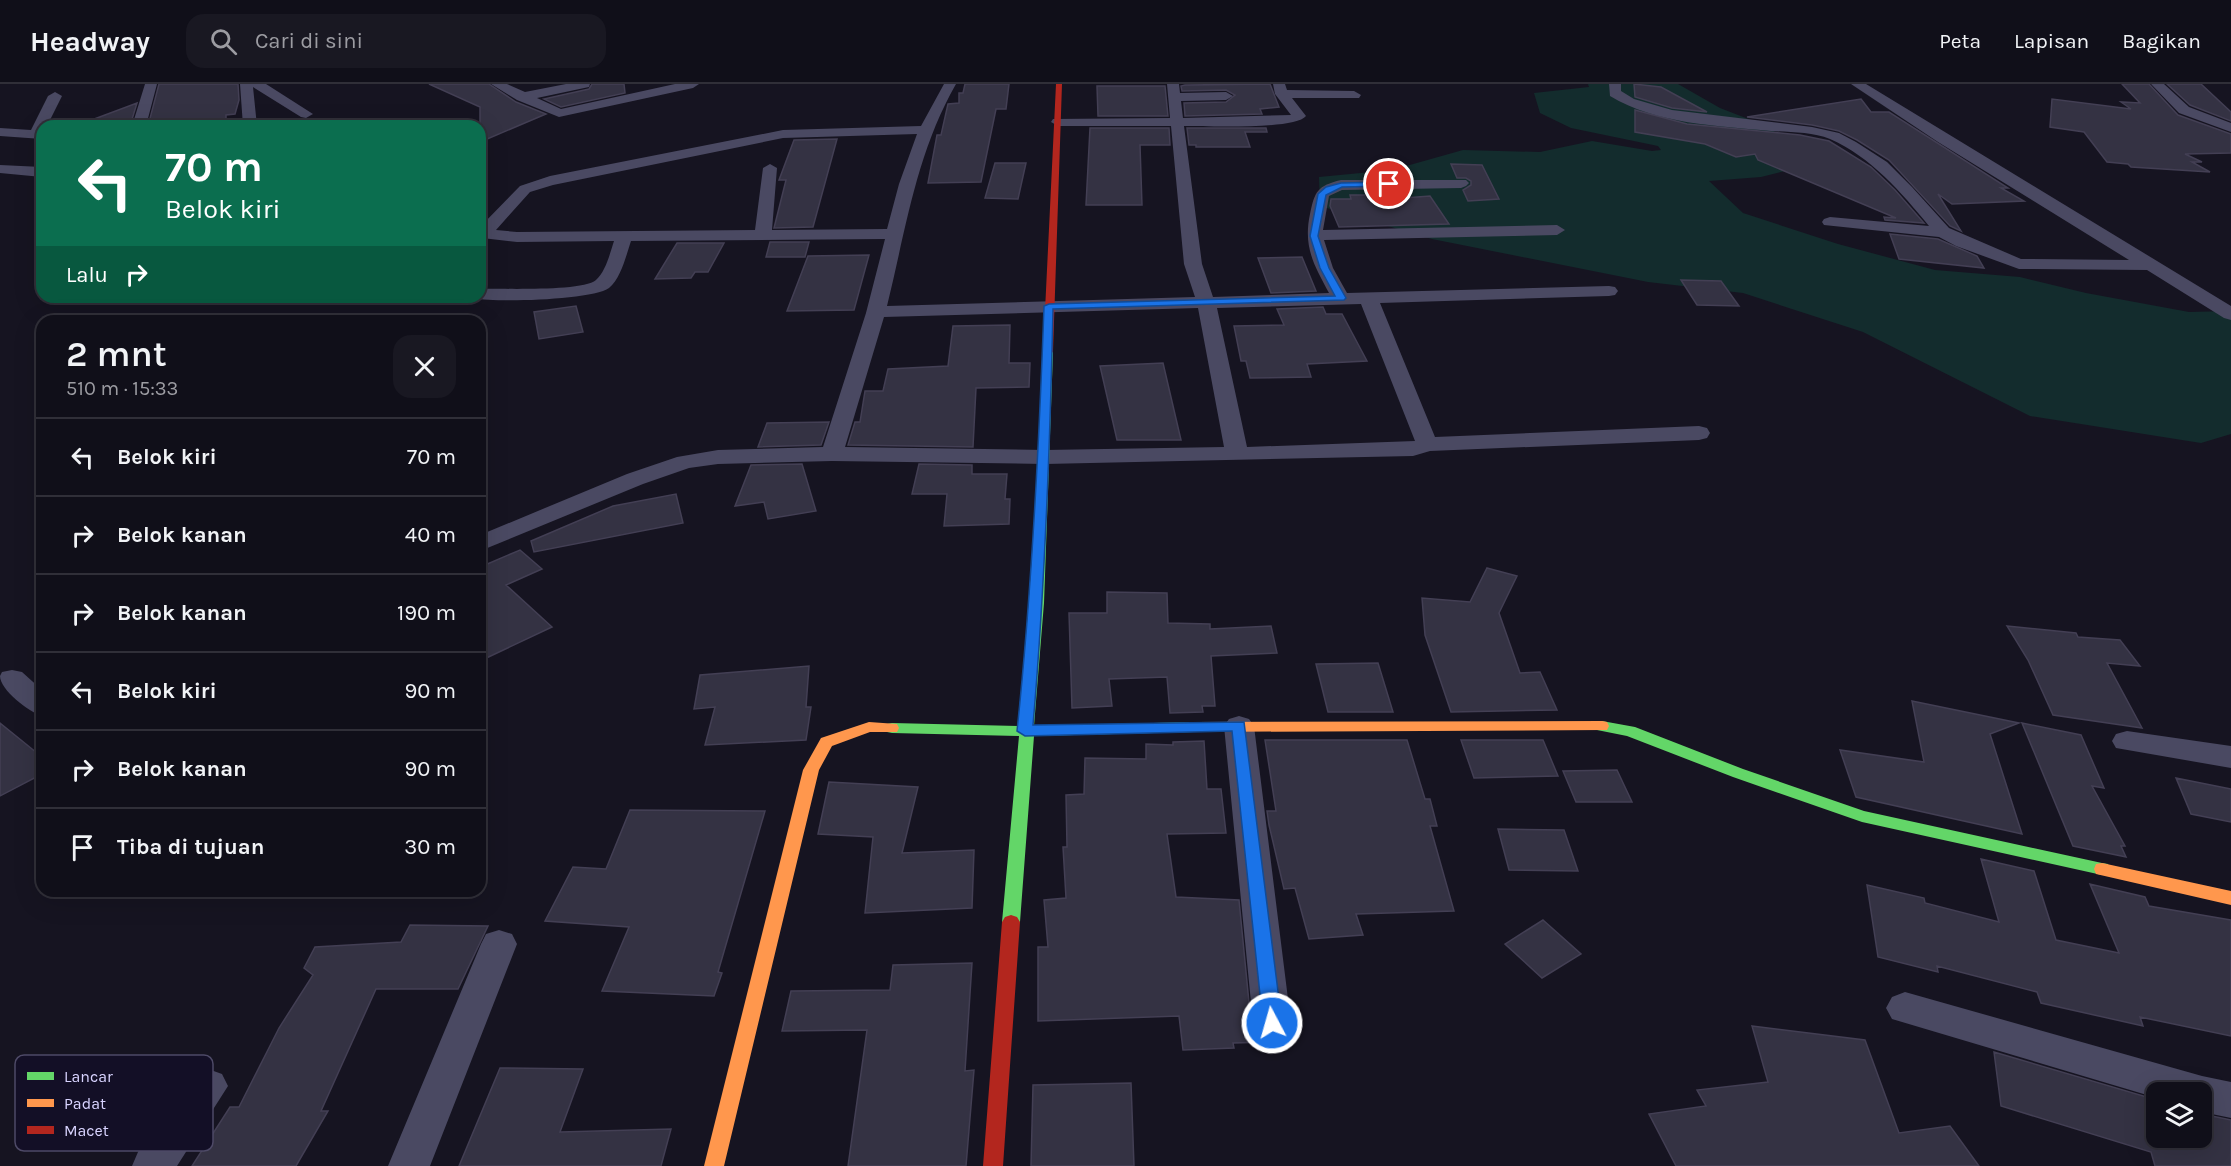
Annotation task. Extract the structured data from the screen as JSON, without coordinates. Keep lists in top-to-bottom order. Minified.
{"legend":["Lancar","Padat","Macet"],"page":{"header":"Headway","search":"Cari di sini","nav":["Peta","Lapisan","Bagikan"],"turn":["70 m","Belok kiri"],"then":"Lalu","heading":["2 mnt","510 m · 15:33"],"list":[{"name":"Belok kiri","value":"70 m"},{"name":"Belok kanan","value":"40 m"},{"name":"Belok kanan","value":"190 m"},{"name":"Belok kiri","value":"90 m"},{"name":"Belok kanan","value":"90 m"},{"name":"Tiba di tujuan","value":"30 m"}]}}
